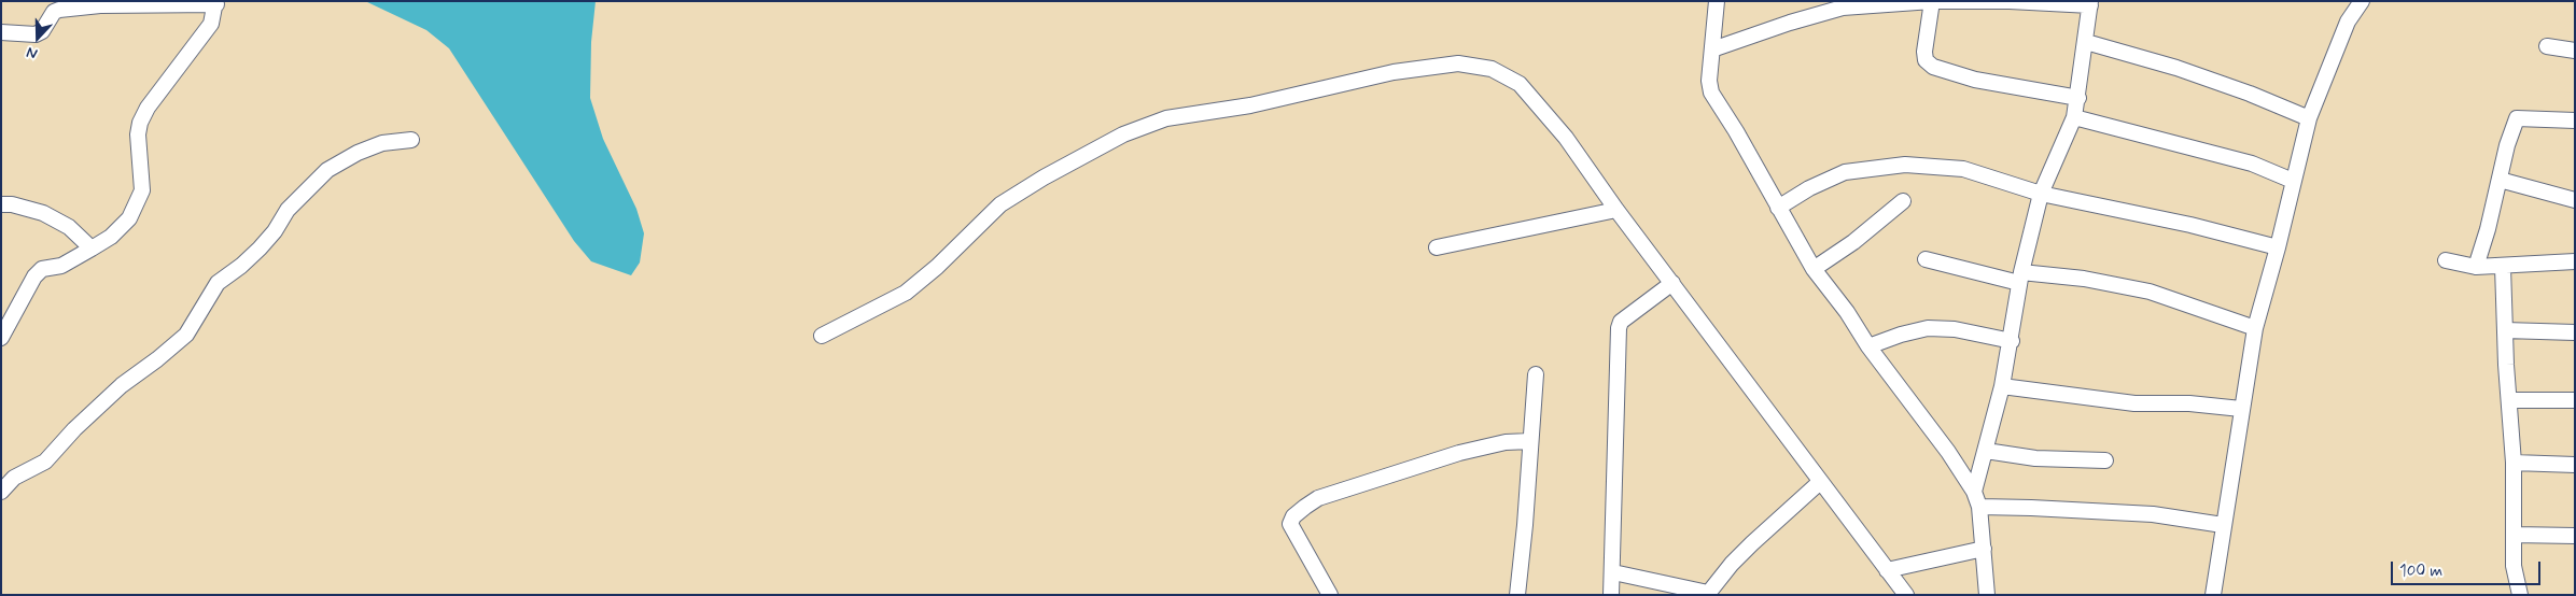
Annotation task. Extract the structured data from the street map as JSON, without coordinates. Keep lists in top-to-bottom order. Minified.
{"scale_bar":"100 m","north":"bottom"}
